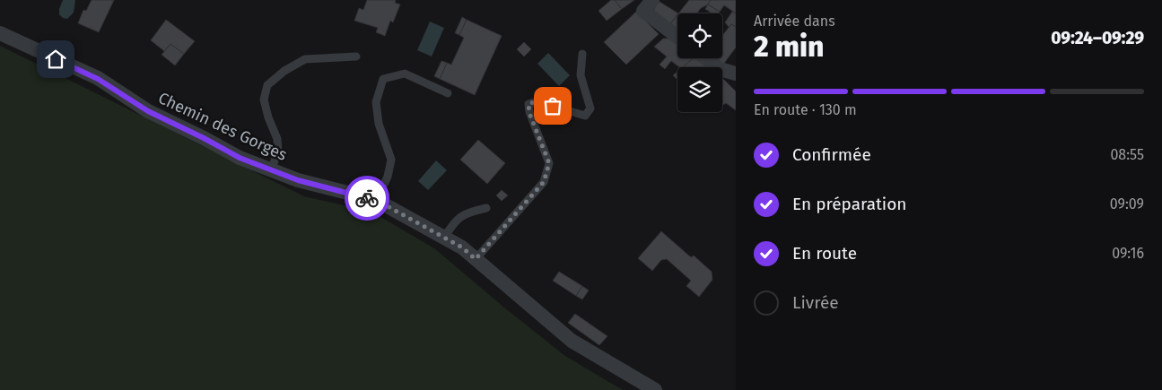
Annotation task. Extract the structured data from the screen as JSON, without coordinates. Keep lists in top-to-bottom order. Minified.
{"streets":{"street":["Chemin des Gorges"]},"page":{"heading":["2 min","Arrivée dans","09:24–09:29"],"bar":"En route · 130 m","list":[["Confirmée","08:55"],["En préparation","09:09"],["En route","09:16"],"Livrée"]}}
